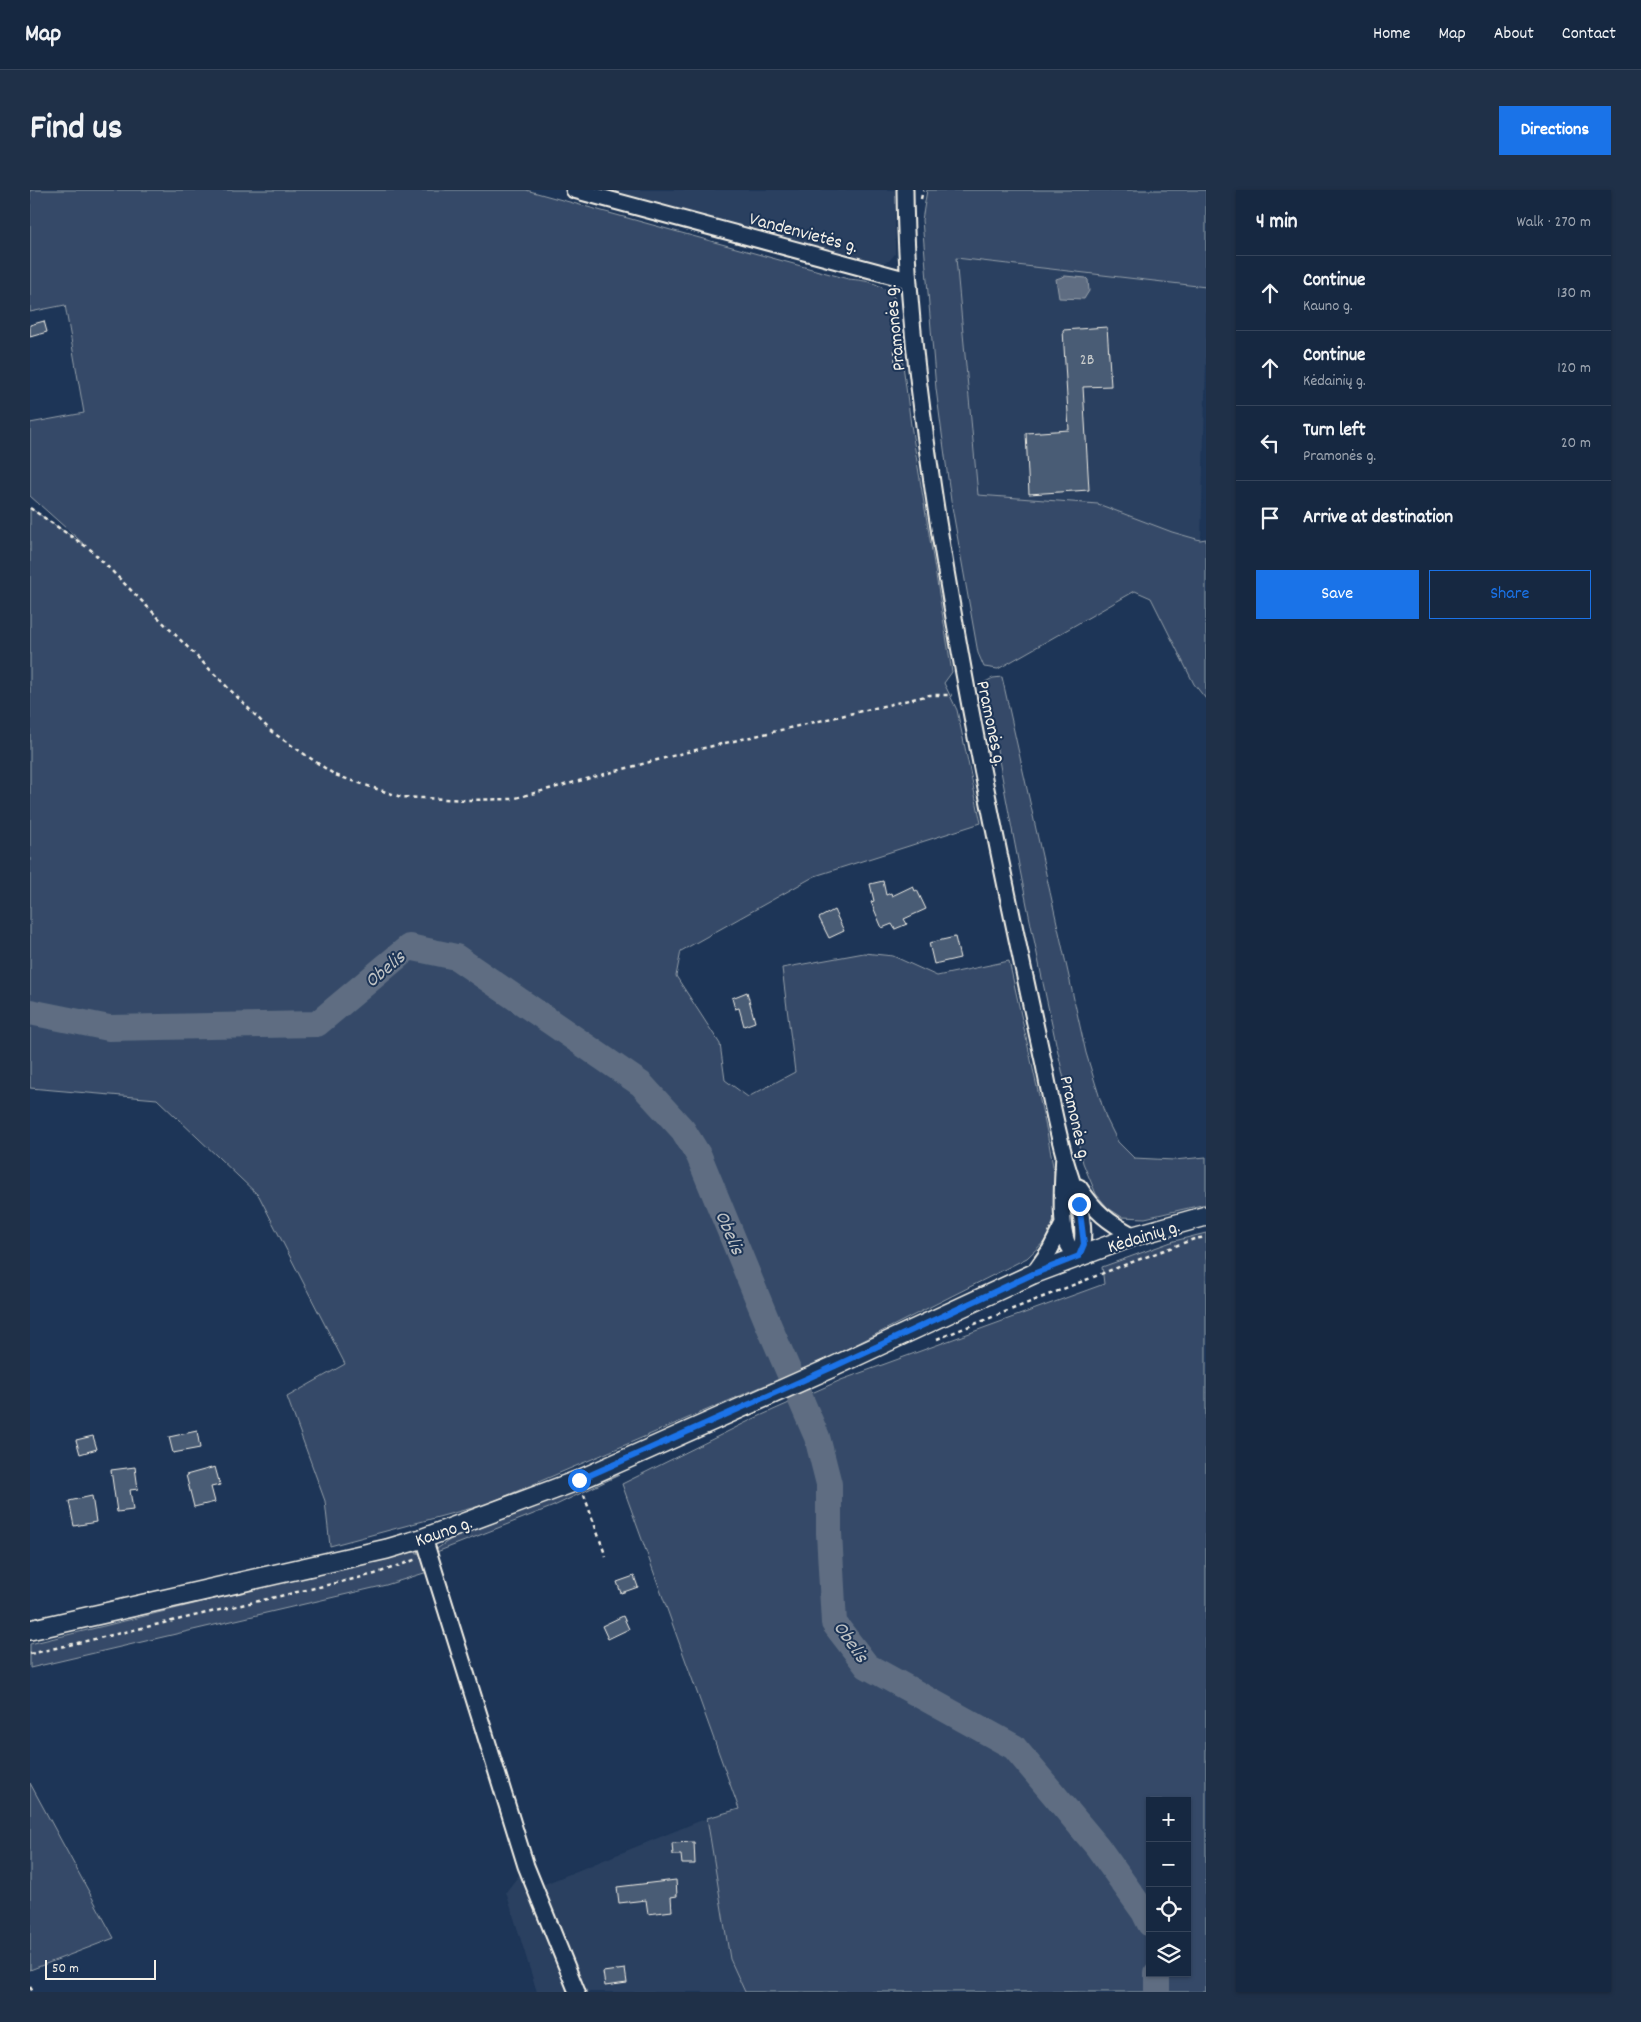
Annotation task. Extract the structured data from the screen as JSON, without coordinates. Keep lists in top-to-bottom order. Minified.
{"streets":{"main road":["Kėdainių g.","Kauno g."],"street":["Vandenvietės g.","Pramonės g."]},"crossings":[["Vandenvietės g.","Pramonės g."],["Pramonės g.","Kėdainių g."],["Kėdainių g.","Kauno g."]],"water":["Obelis"],"house_numbers":["2B"],"scale_bar":"50 m","page":{"header":"Map","nav":["Home","Map","About","Contact"],"title":"Find us","buttons":["Directions",["Save","Share"]],"heading":["4 min","Walk · 270 m"],"list":[["Continue","Kauno g.","130 m"],["Continue","Kėdainių g.","120 m"],["Turn left","Pramonės g.","20 m"],"Arrive at destination"],"map_buttons":["+","−"],"scale":"50 m"}}
